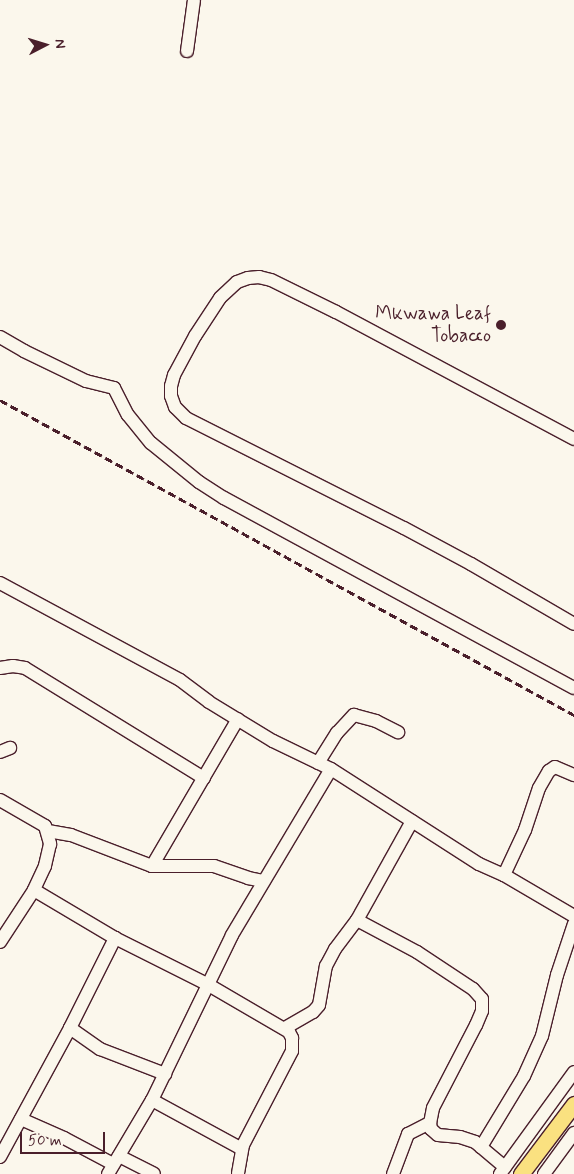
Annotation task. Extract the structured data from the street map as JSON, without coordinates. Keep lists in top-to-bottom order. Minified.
{"places":["Mkwawa Leaf Tobacco"],"scale_bar":"50 m","north":"right"}
